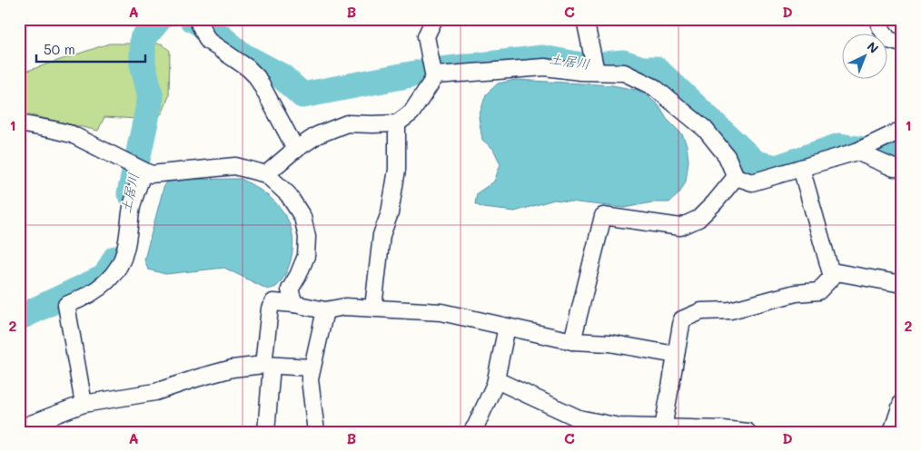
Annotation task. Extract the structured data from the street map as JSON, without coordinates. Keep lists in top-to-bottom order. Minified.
{"water":["土居川"],"scale_bar":"50 m","north":"top right","grid":{"columns":["A","B","C","D"],"rows":["1","2"]}}
